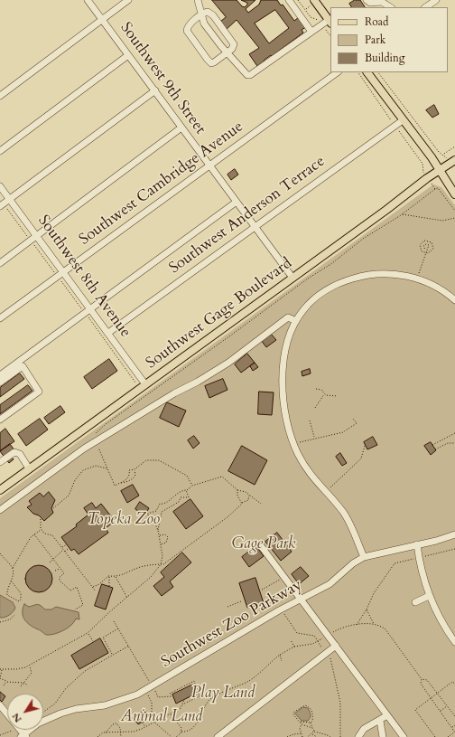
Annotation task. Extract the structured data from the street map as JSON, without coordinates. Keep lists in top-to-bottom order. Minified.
{"streets":{"main road":["Southwest Gage Boulevard"],"street":["Southwest 9th Street","Southwest Cambridge Avenue","Southwest Anderson Terrace","Southwest 8th Avenue","Southwest Zoo Parkway"]},"crossings":[["Southwest 9th Street","Southwest Cambridge Avenue"],["Southwest 9th Street","Southwest Anderson Terrace"],["Southwest 9th Street","Southwest Gage Boulevard"],["Southwest Cambridge Avenue","Southwest 8th Avenue"],["Southwest Anderson Terrace","Southwest 8th Avenue"],["Southwest 8th Avenue","Southwest Gage Boulevard"]],"parks":["Topeka Zoo","Gage Park","Play Land","Animal Land"],"legend":["Road","Park","Building"],"north":"bottom left"}
